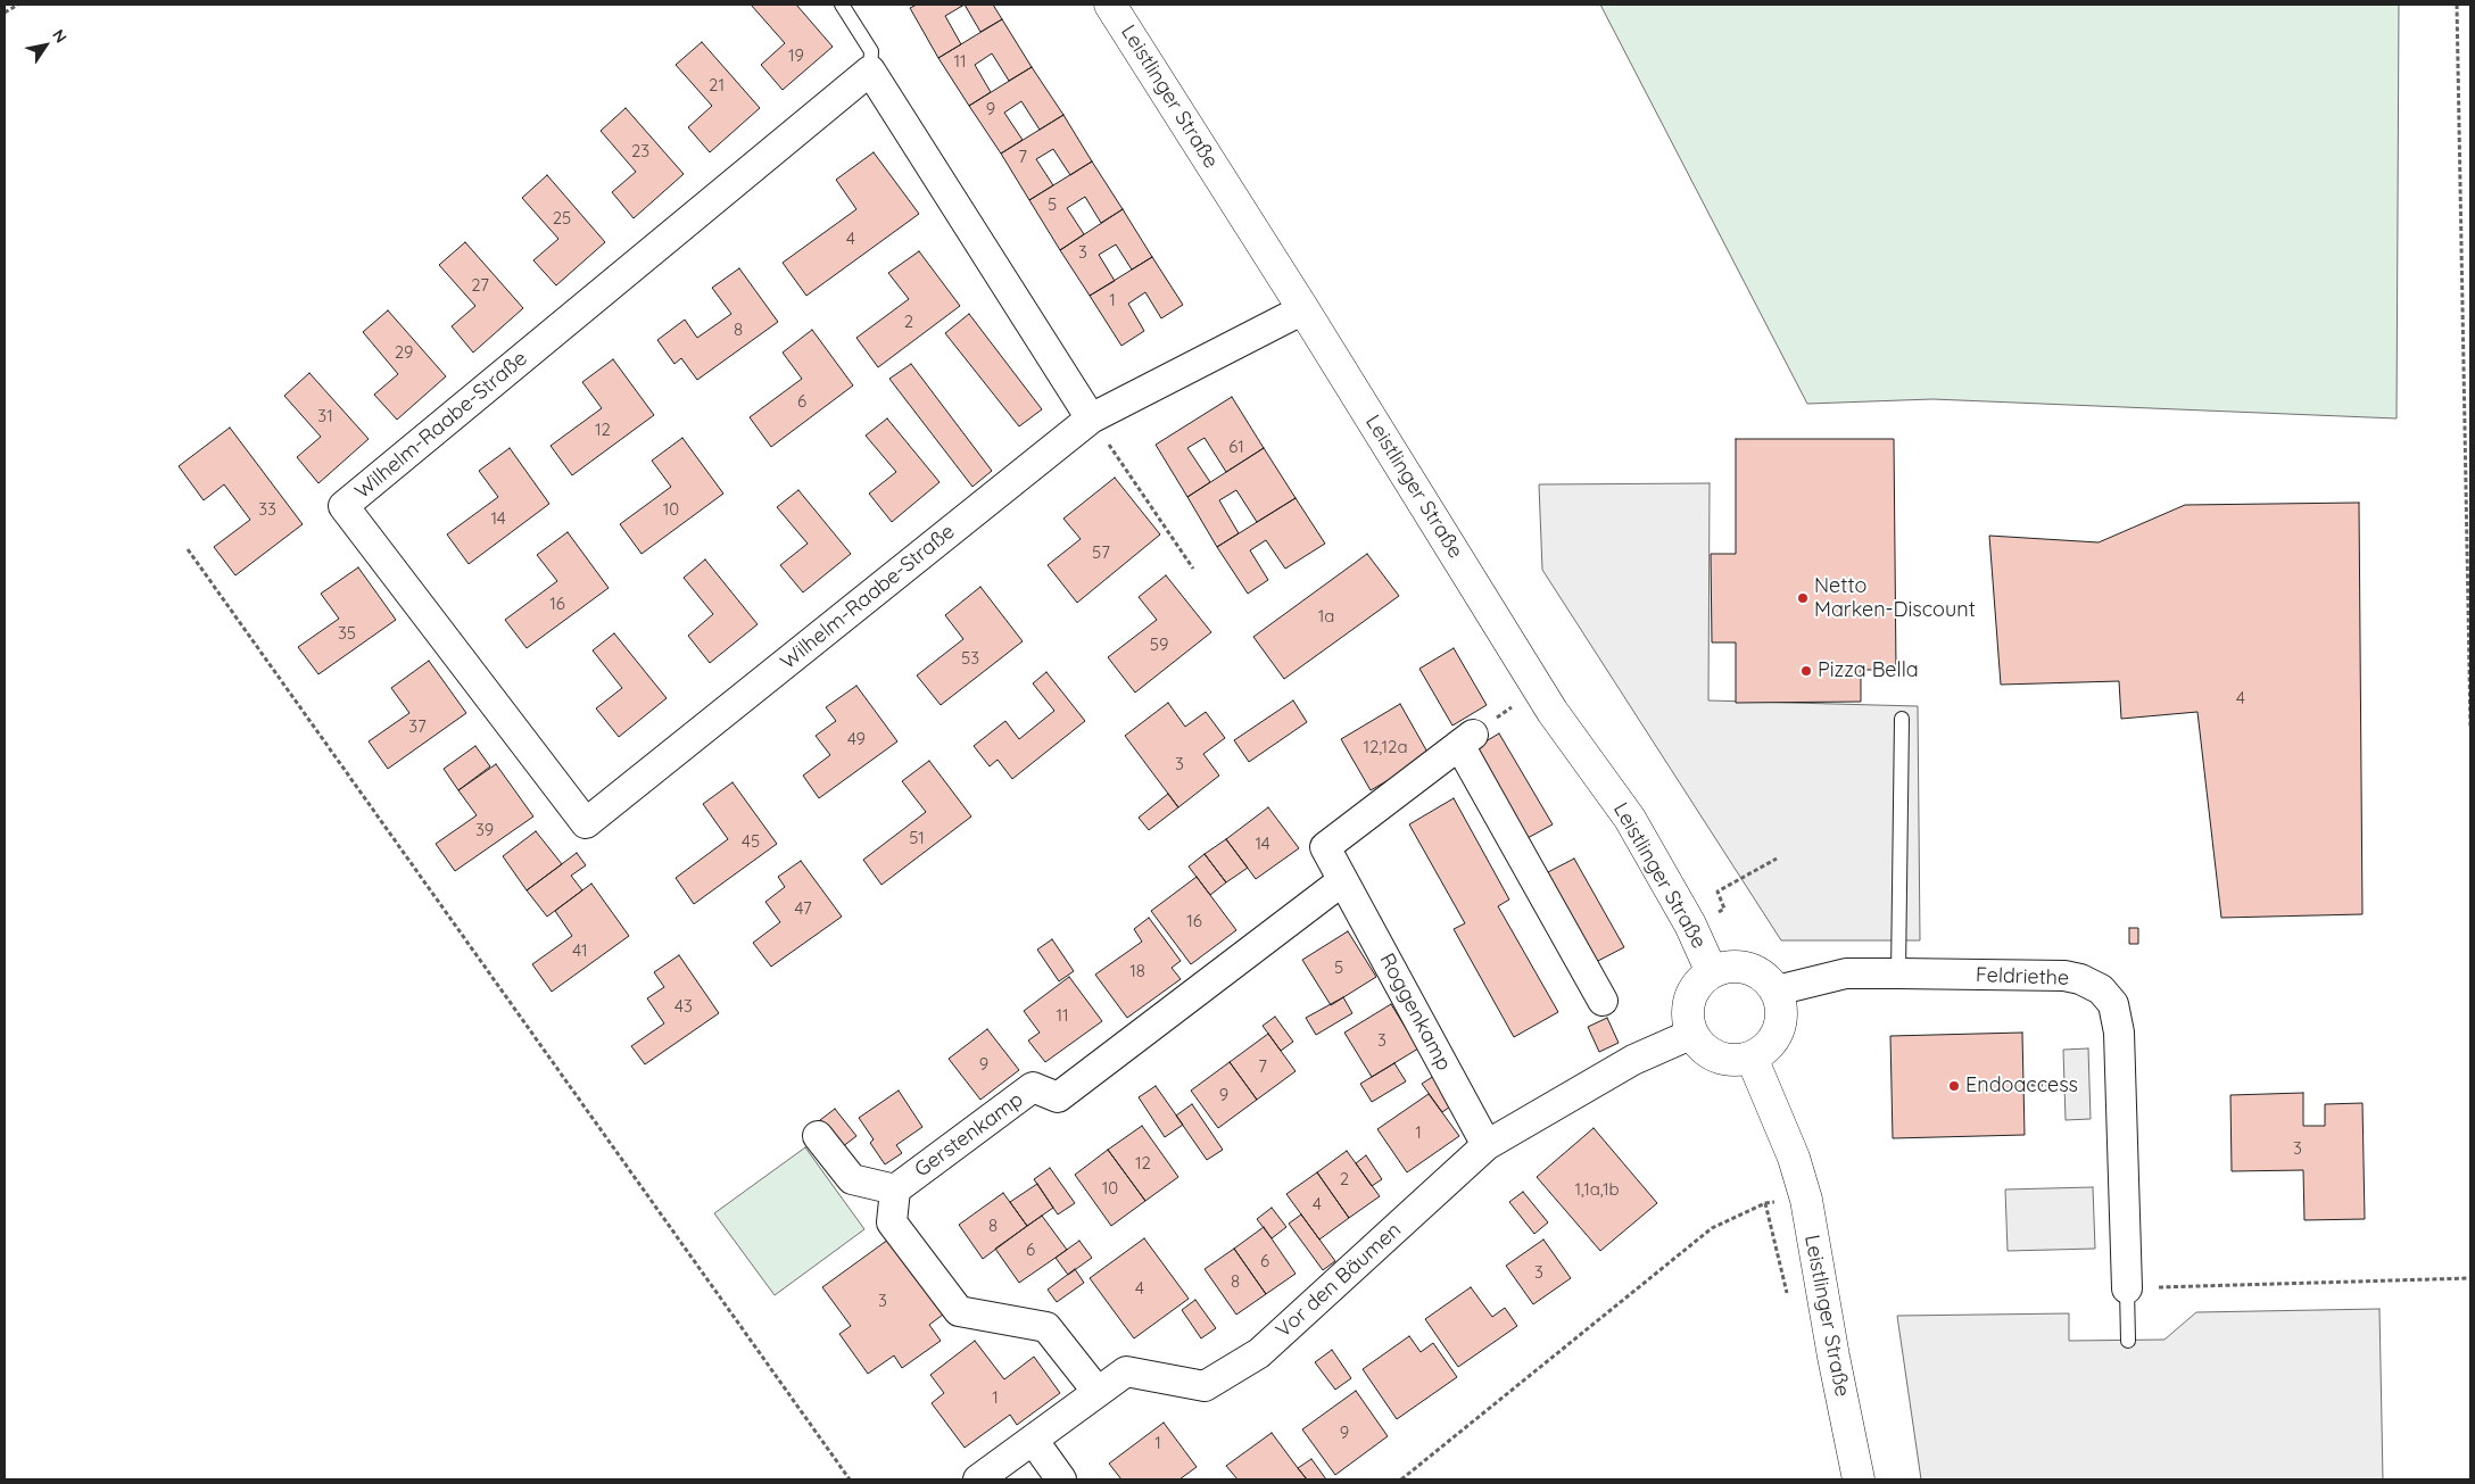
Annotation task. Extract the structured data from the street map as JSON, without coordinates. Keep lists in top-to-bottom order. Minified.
{"streets":{"street":["Leistlinger Straße","Wilhelm-Raabe-Straße","Feldriethe","Roggenkamp","Gerstenkamp","Vor den Bäumen"]},"crossings":[["Leistlinger Straße","Wilhelm-Raabe-Straße"],["Leistlinger Straße","Feldriethe"],["Leistlinger Straße","Vor den Bäumen"],["Feldriethe","Vor den Bäumen"],["Roggenkamp","Gerstenkamp"],["Roggenkamp","Vor den Bäumen"],["Gerstenkamp","Vor den Bäumen"]],"places":["Netto Marken-Discount","Pizza Bella","Endoaccess"],"house_numbers":["19","11","21","9","23","7","5","25","4","3","27","1","2","8","29","6","31","12","61","33","10","14","57","16","1a","35","59","53","4","37","49","12,12a","3","39","51","45","14","47","16","41","5","18","43","11","3","9","7","9","1","3","12","2","10","1,1a,1b","4","8","6","6","3","8","4","3","1","9","1"],"north":"top right"}
